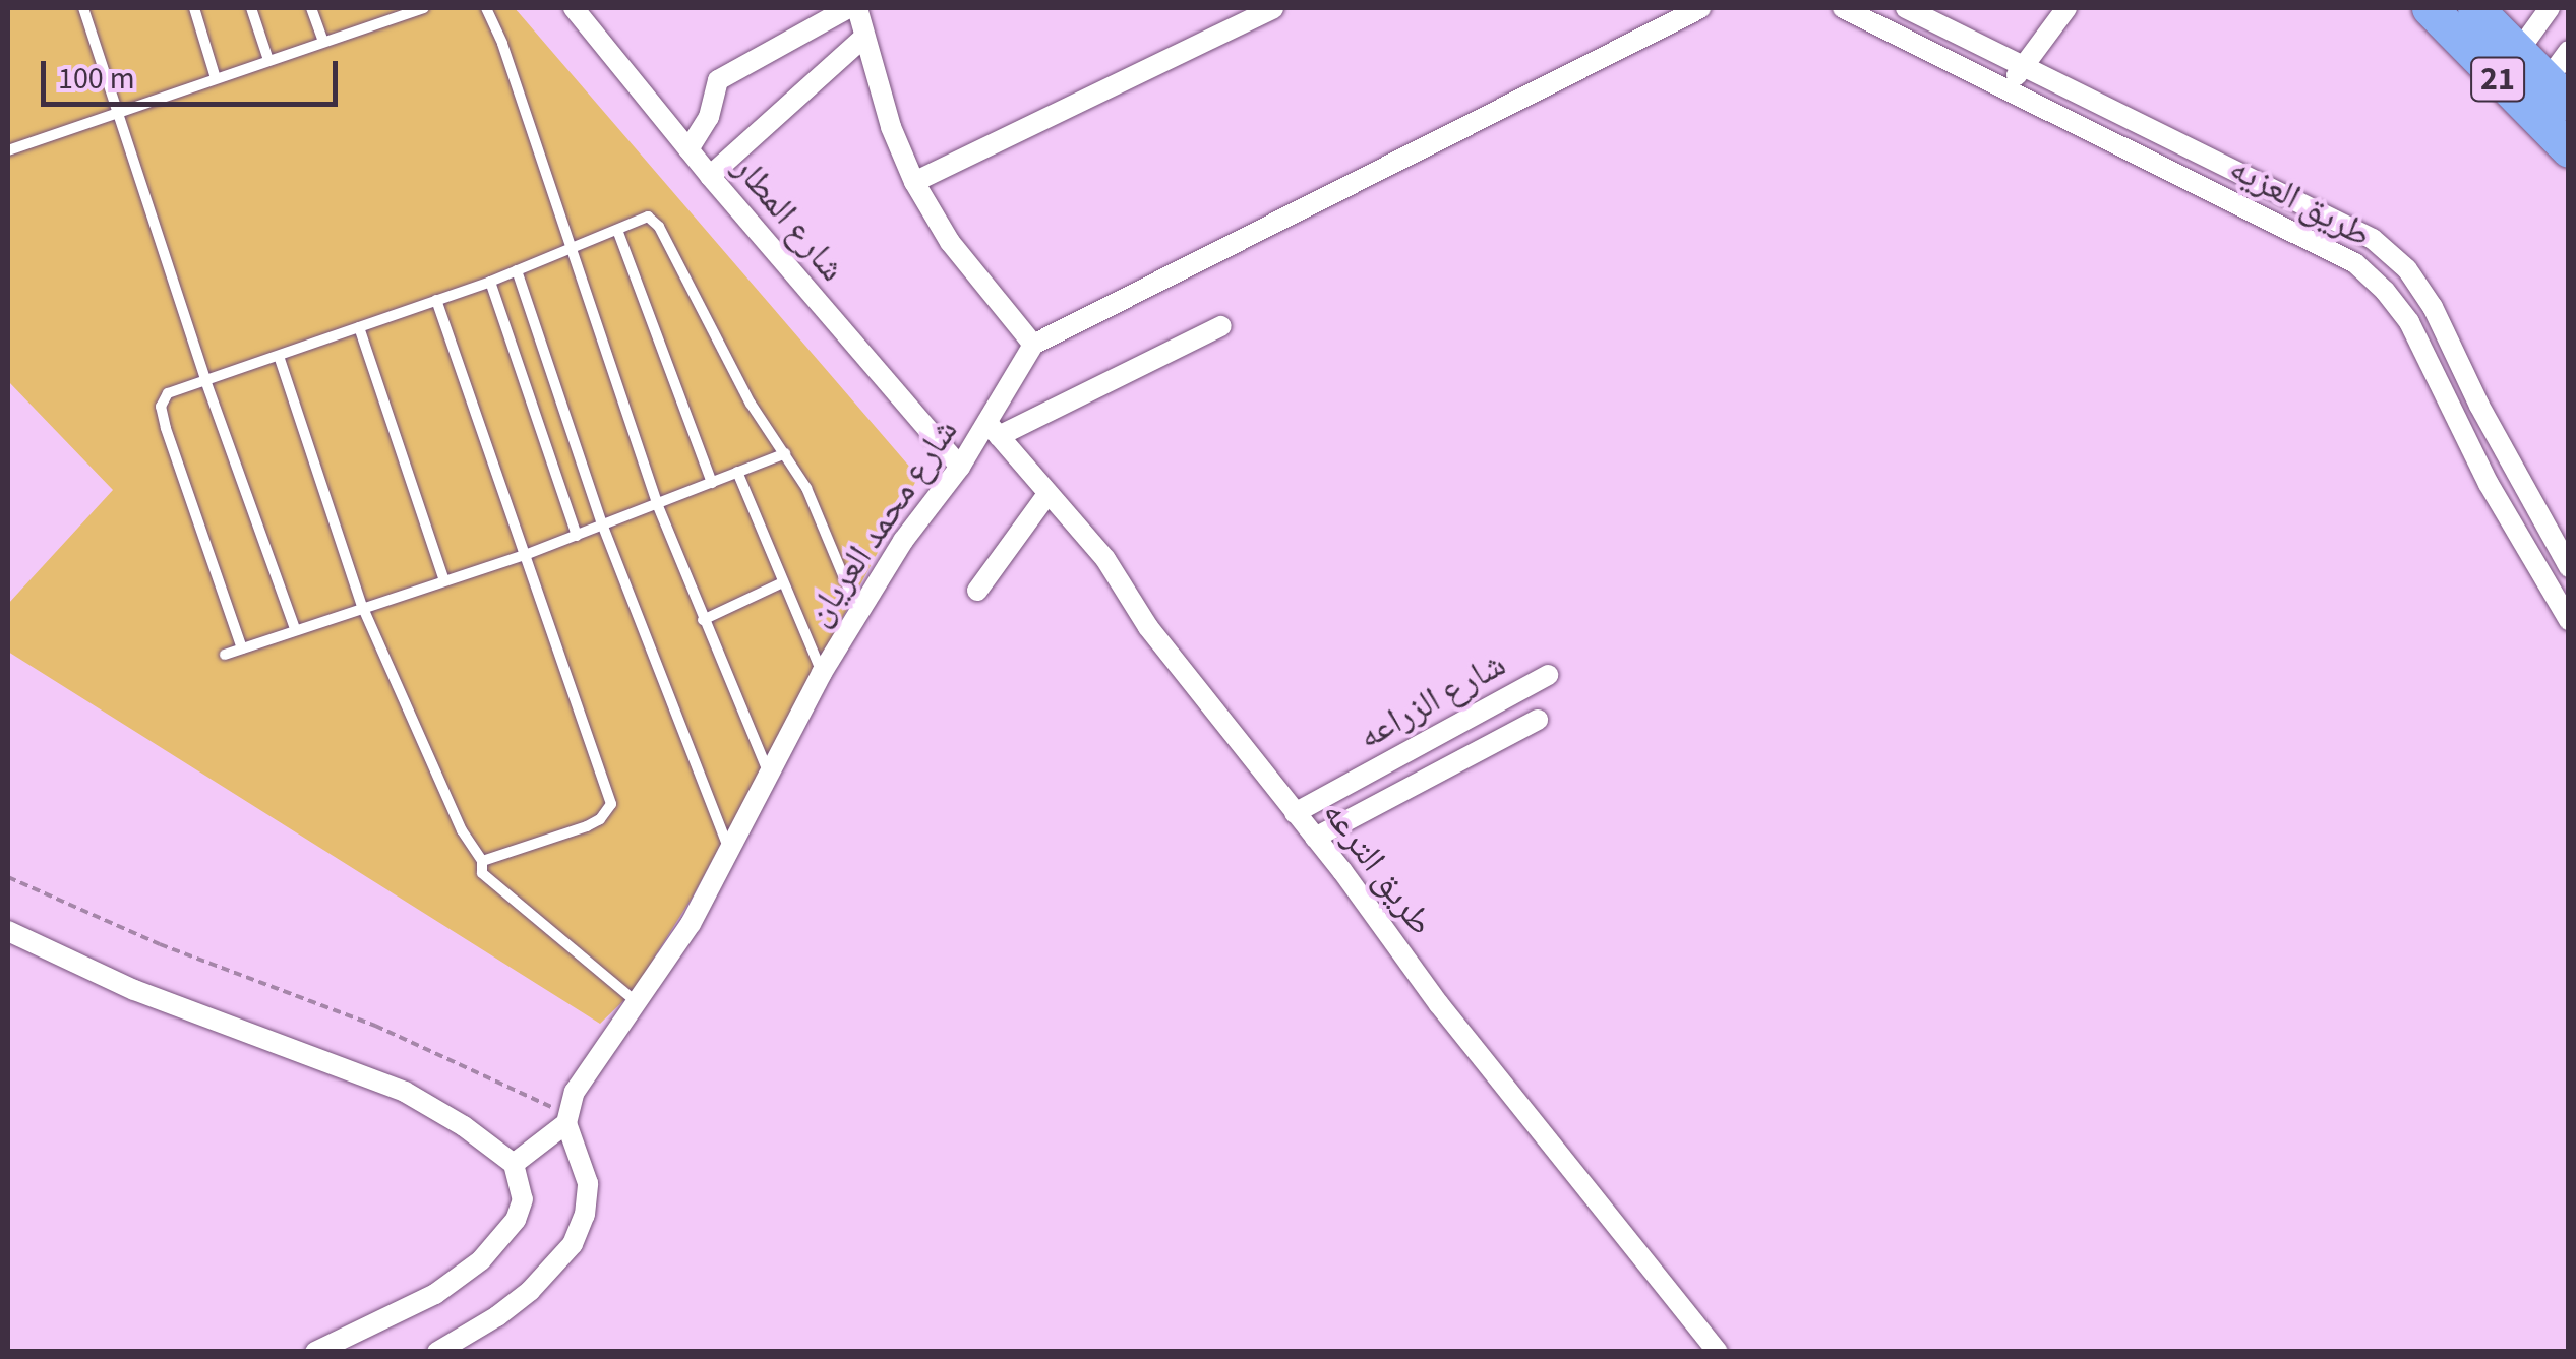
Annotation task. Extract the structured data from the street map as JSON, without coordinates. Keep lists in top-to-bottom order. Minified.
{"streets":{"highway":["21"],"street":["طريق العزيه","شارع المطار","شارع محمد العريان","شارع الزراعه","طريق الترعه"]},"crossings":[["شارع المطار","شارع محمد العريان"],["شارع محمد العريان","طريق الترعه"],["شارع الزراعه","طريق الترعه"]],"scale_bar":"100 m"}
